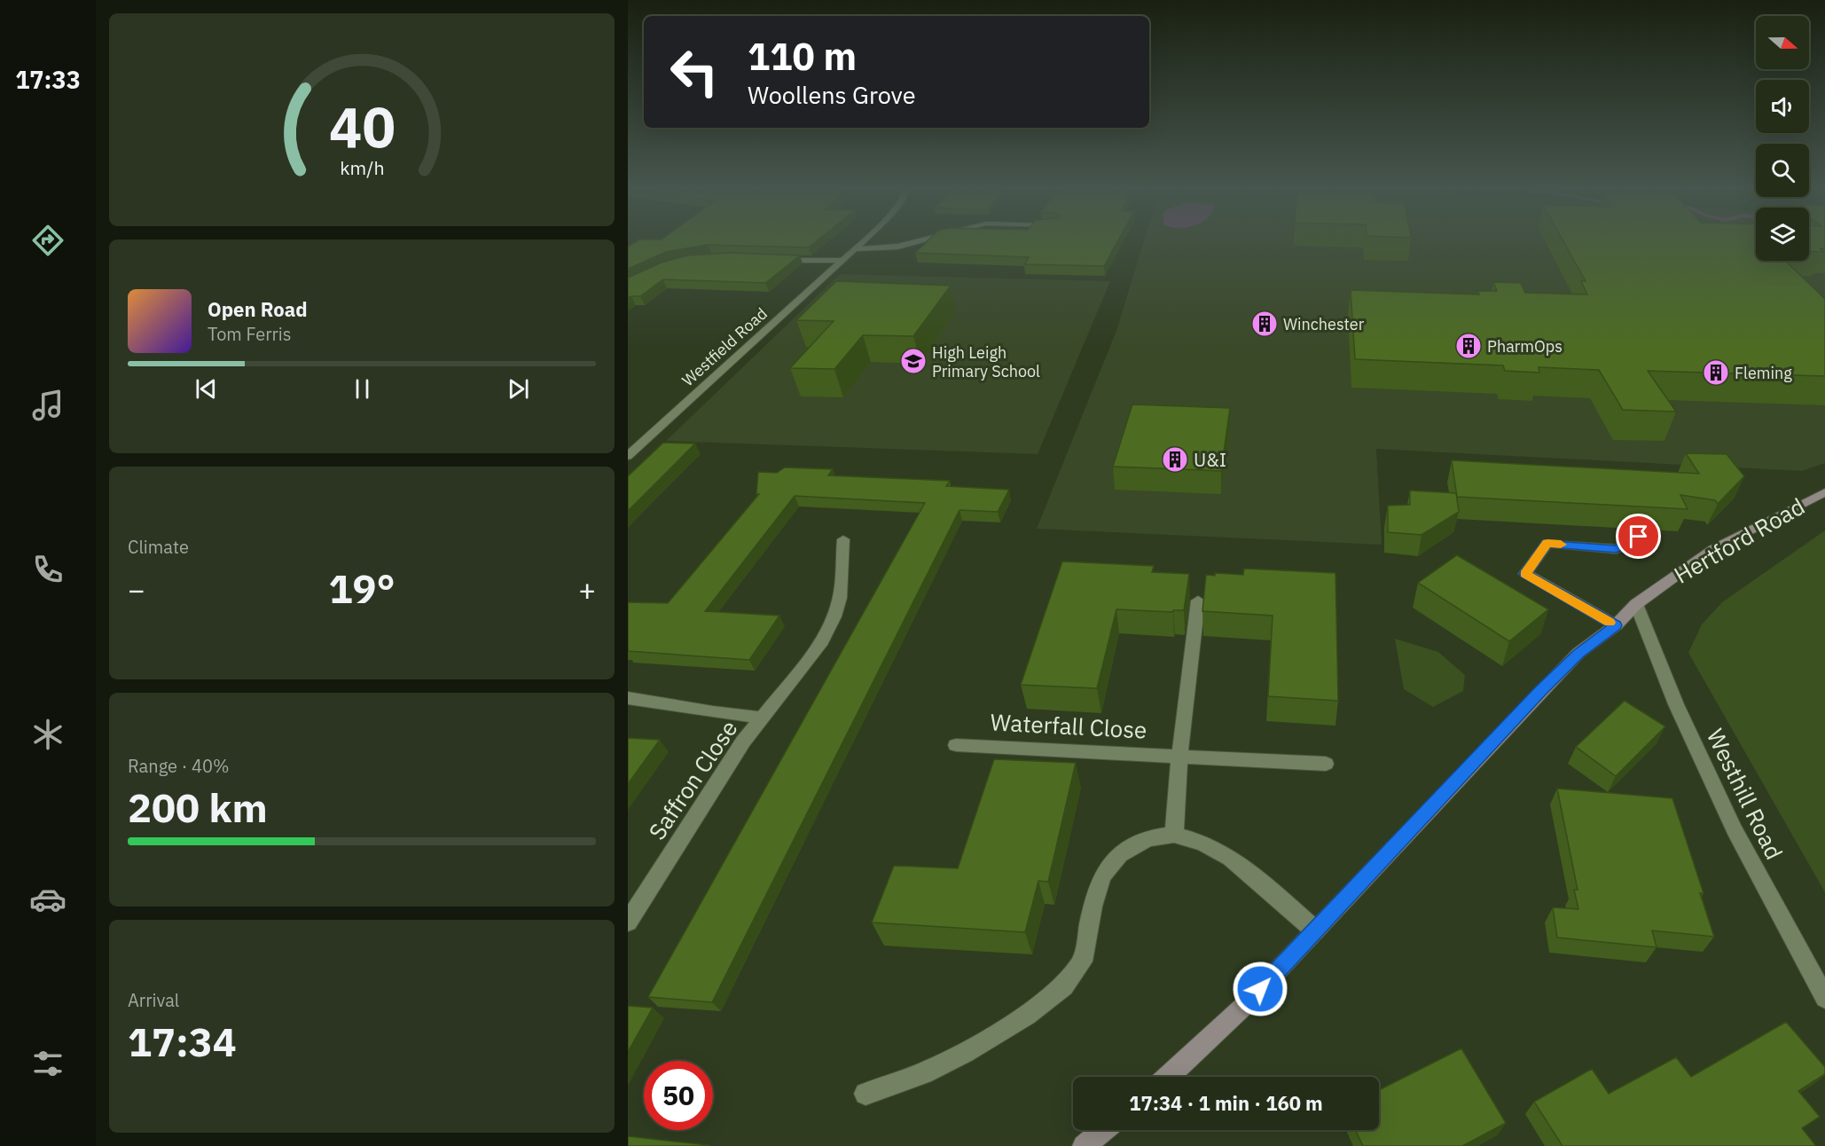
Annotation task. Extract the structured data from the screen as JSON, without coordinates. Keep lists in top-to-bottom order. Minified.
{"streets":{"main road":["Hertford Road"],"street":["Westfield Road","Waterfall Close","Saffron Close","Westhill Road"]},"crossings":[["Hertford Road","Westhill Road"]],"places":{"building":["Winchester","PharmOps","Fleming","U&I"],"school or university":["High Leigh Primary School"]},"north":"right","page":{"tabs":"17:33","turn":["110 m","Woollens Grove"],"song":["Open Road","Tom Ferris"],"tile":["Climate",["Range · 40%","200 km"],["Arrival","17:34"]],"heat":["−","19°","+"],"limit":"50","trip":"17:34 · 1 min · 160 m","gauge":["40","km/h"]}}
